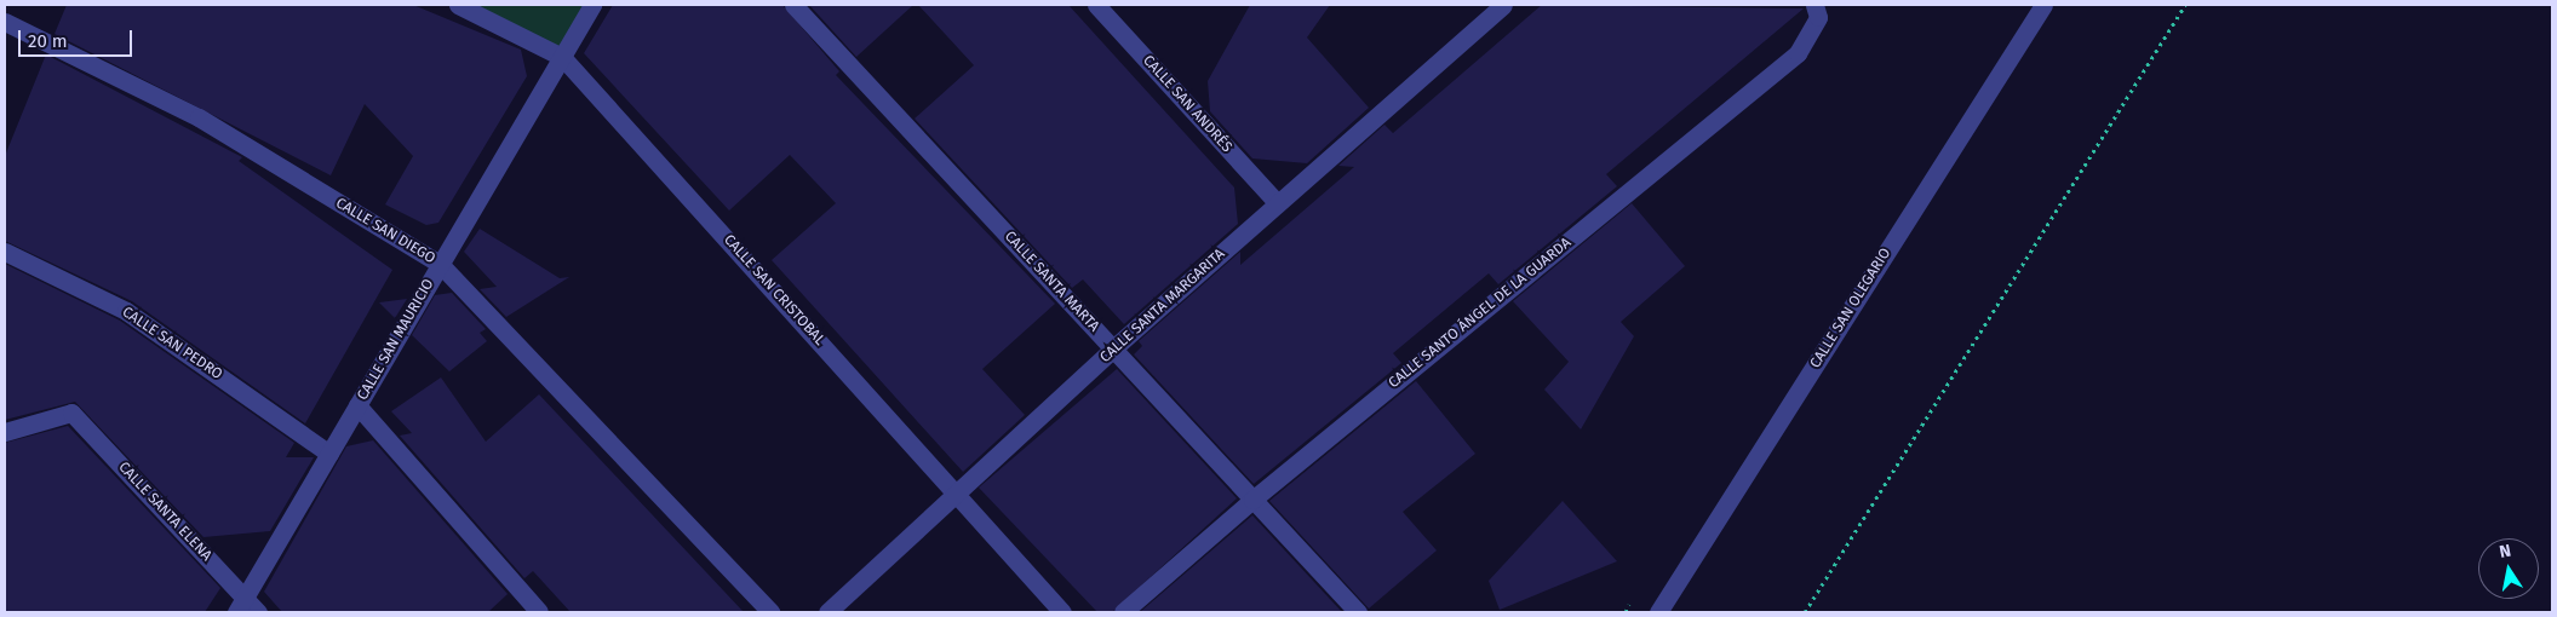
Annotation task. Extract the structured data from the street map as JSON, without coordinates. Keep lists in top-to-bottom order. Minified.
{"streets":{"street":["CALLE SAN ANDRÉS","CALLE SAN DIEGO","CALLE SANTA MARTA","CALLE SAN CRISTOBAL","CALLE SANTA MARGARITA","CALLE SAN OLEGARIO","CALLE SANTO ÁNGEL DE LA GUARDA","CALLE SAN MAURICIO","CALLE SAN PEDRO","CALLE SANTA ELENA"]},"crossings":[["CALLE SAN ANDRÉS","CALLE SANTA MARGARITA"],["CALLE SAN DIEGO","CALLE SAN MAURICIO"],["CALLE SANTA MARTA","CALLE SANTA MARGARITA"],["CALLE SANTA MARTA","CALLE SANTO ÁNGEL DE LA GUARDA"],["CALLE SAN CRISTOBAL","CALLE SANTA MARGARITA"],["CALLE SAN CRISTOBAL","CALLE SAN MAURICIO"],["CALLE SAN MAURICIO","CALLE SAN PEDRO"],["CALLE SAN MAURICIO","CALLE SANTA ELENA"]],"scale_bar":"20 m","north":"top"}
